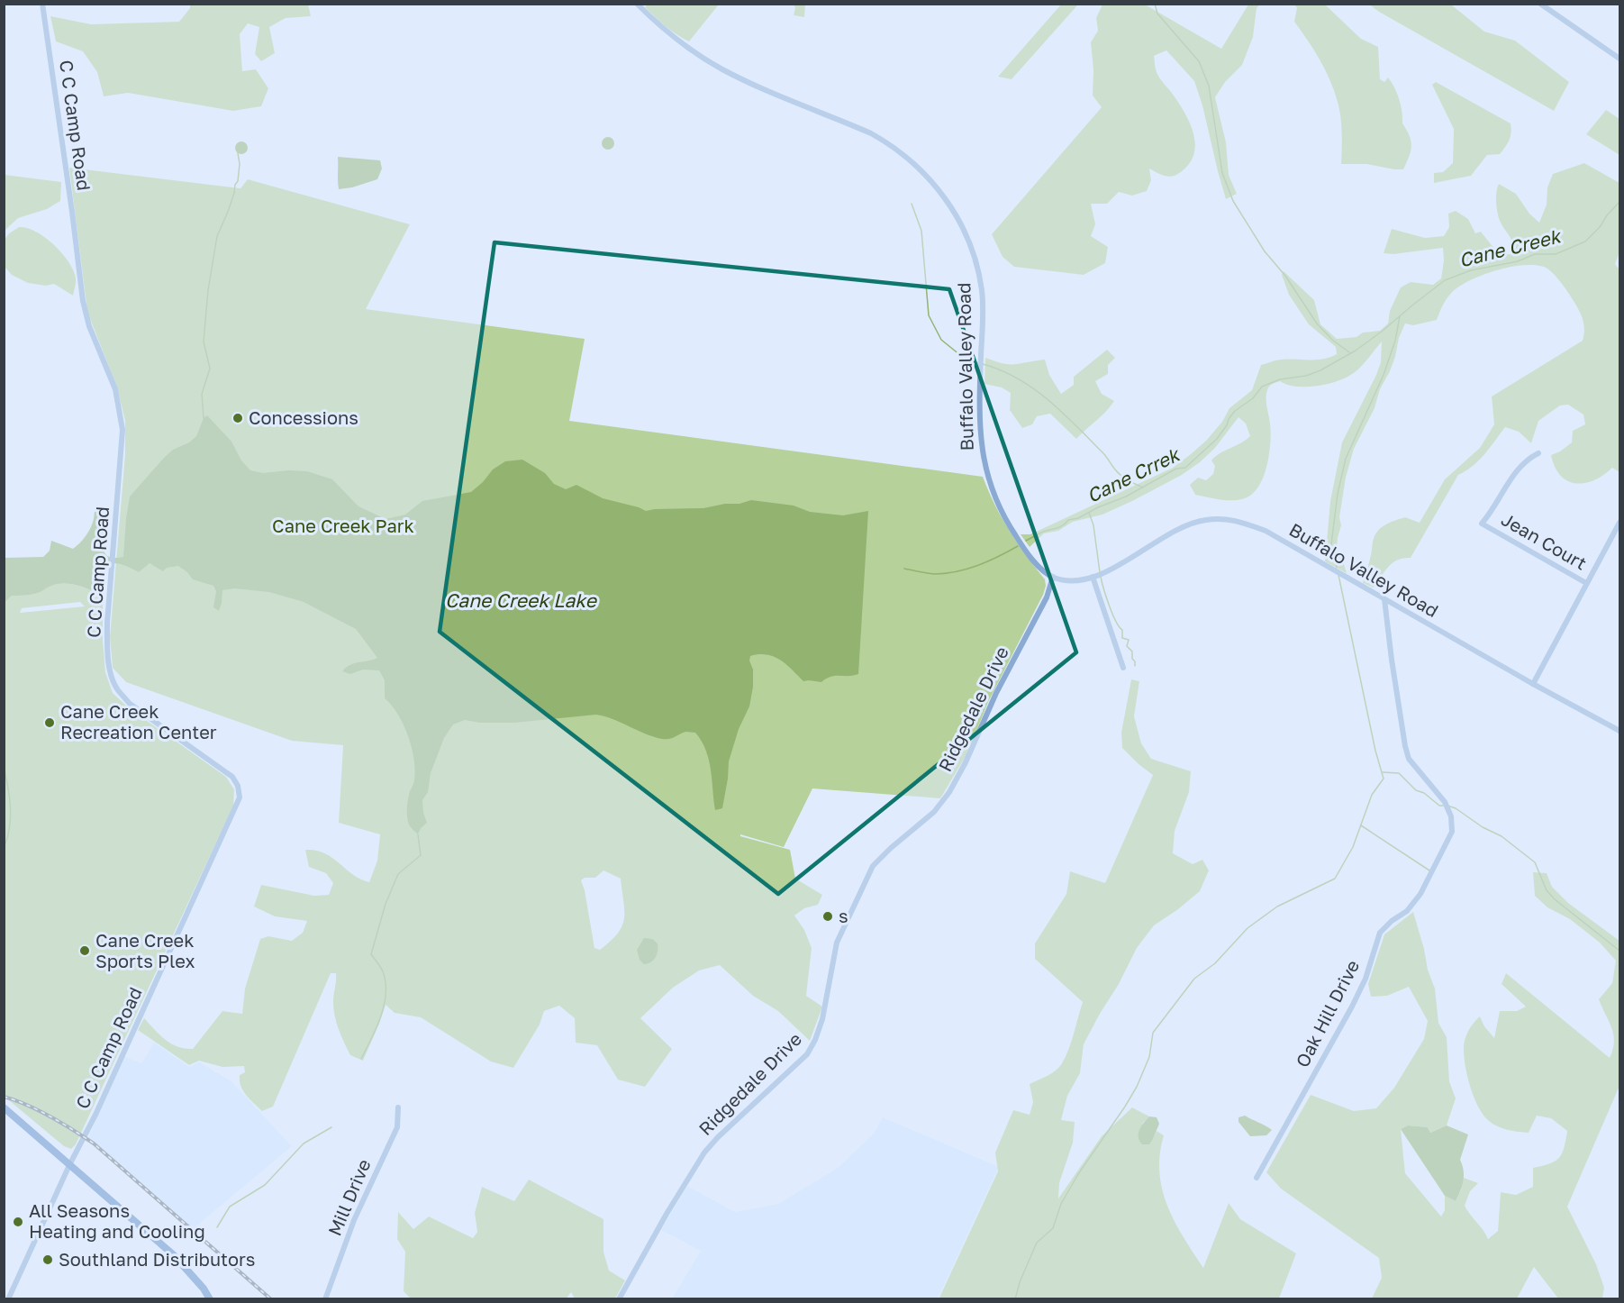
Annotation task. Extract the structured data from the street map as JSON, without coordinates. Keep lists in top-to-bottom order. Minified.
{"streets":{"street":["C C Camp Road","Buffalo Valley Road","Jean Court","Ridgedale Drive","Oak Hill Drive","Mill Drive"]},"crossings":[["Buffalo Valley Road","Ridgedale Drive"],["Buffalo Valley Road","Oak Hill Drive"]],"water":["Cane Creek","Cane Crrek","Cane Creek Lake"],"parks":["Cane Creek Park"],"places":["Concessions","Cane Creek Recreation Center","s","Cane Creek Sports Plex","All Seasons Heating and Cooling","Southland Distributors"]}
